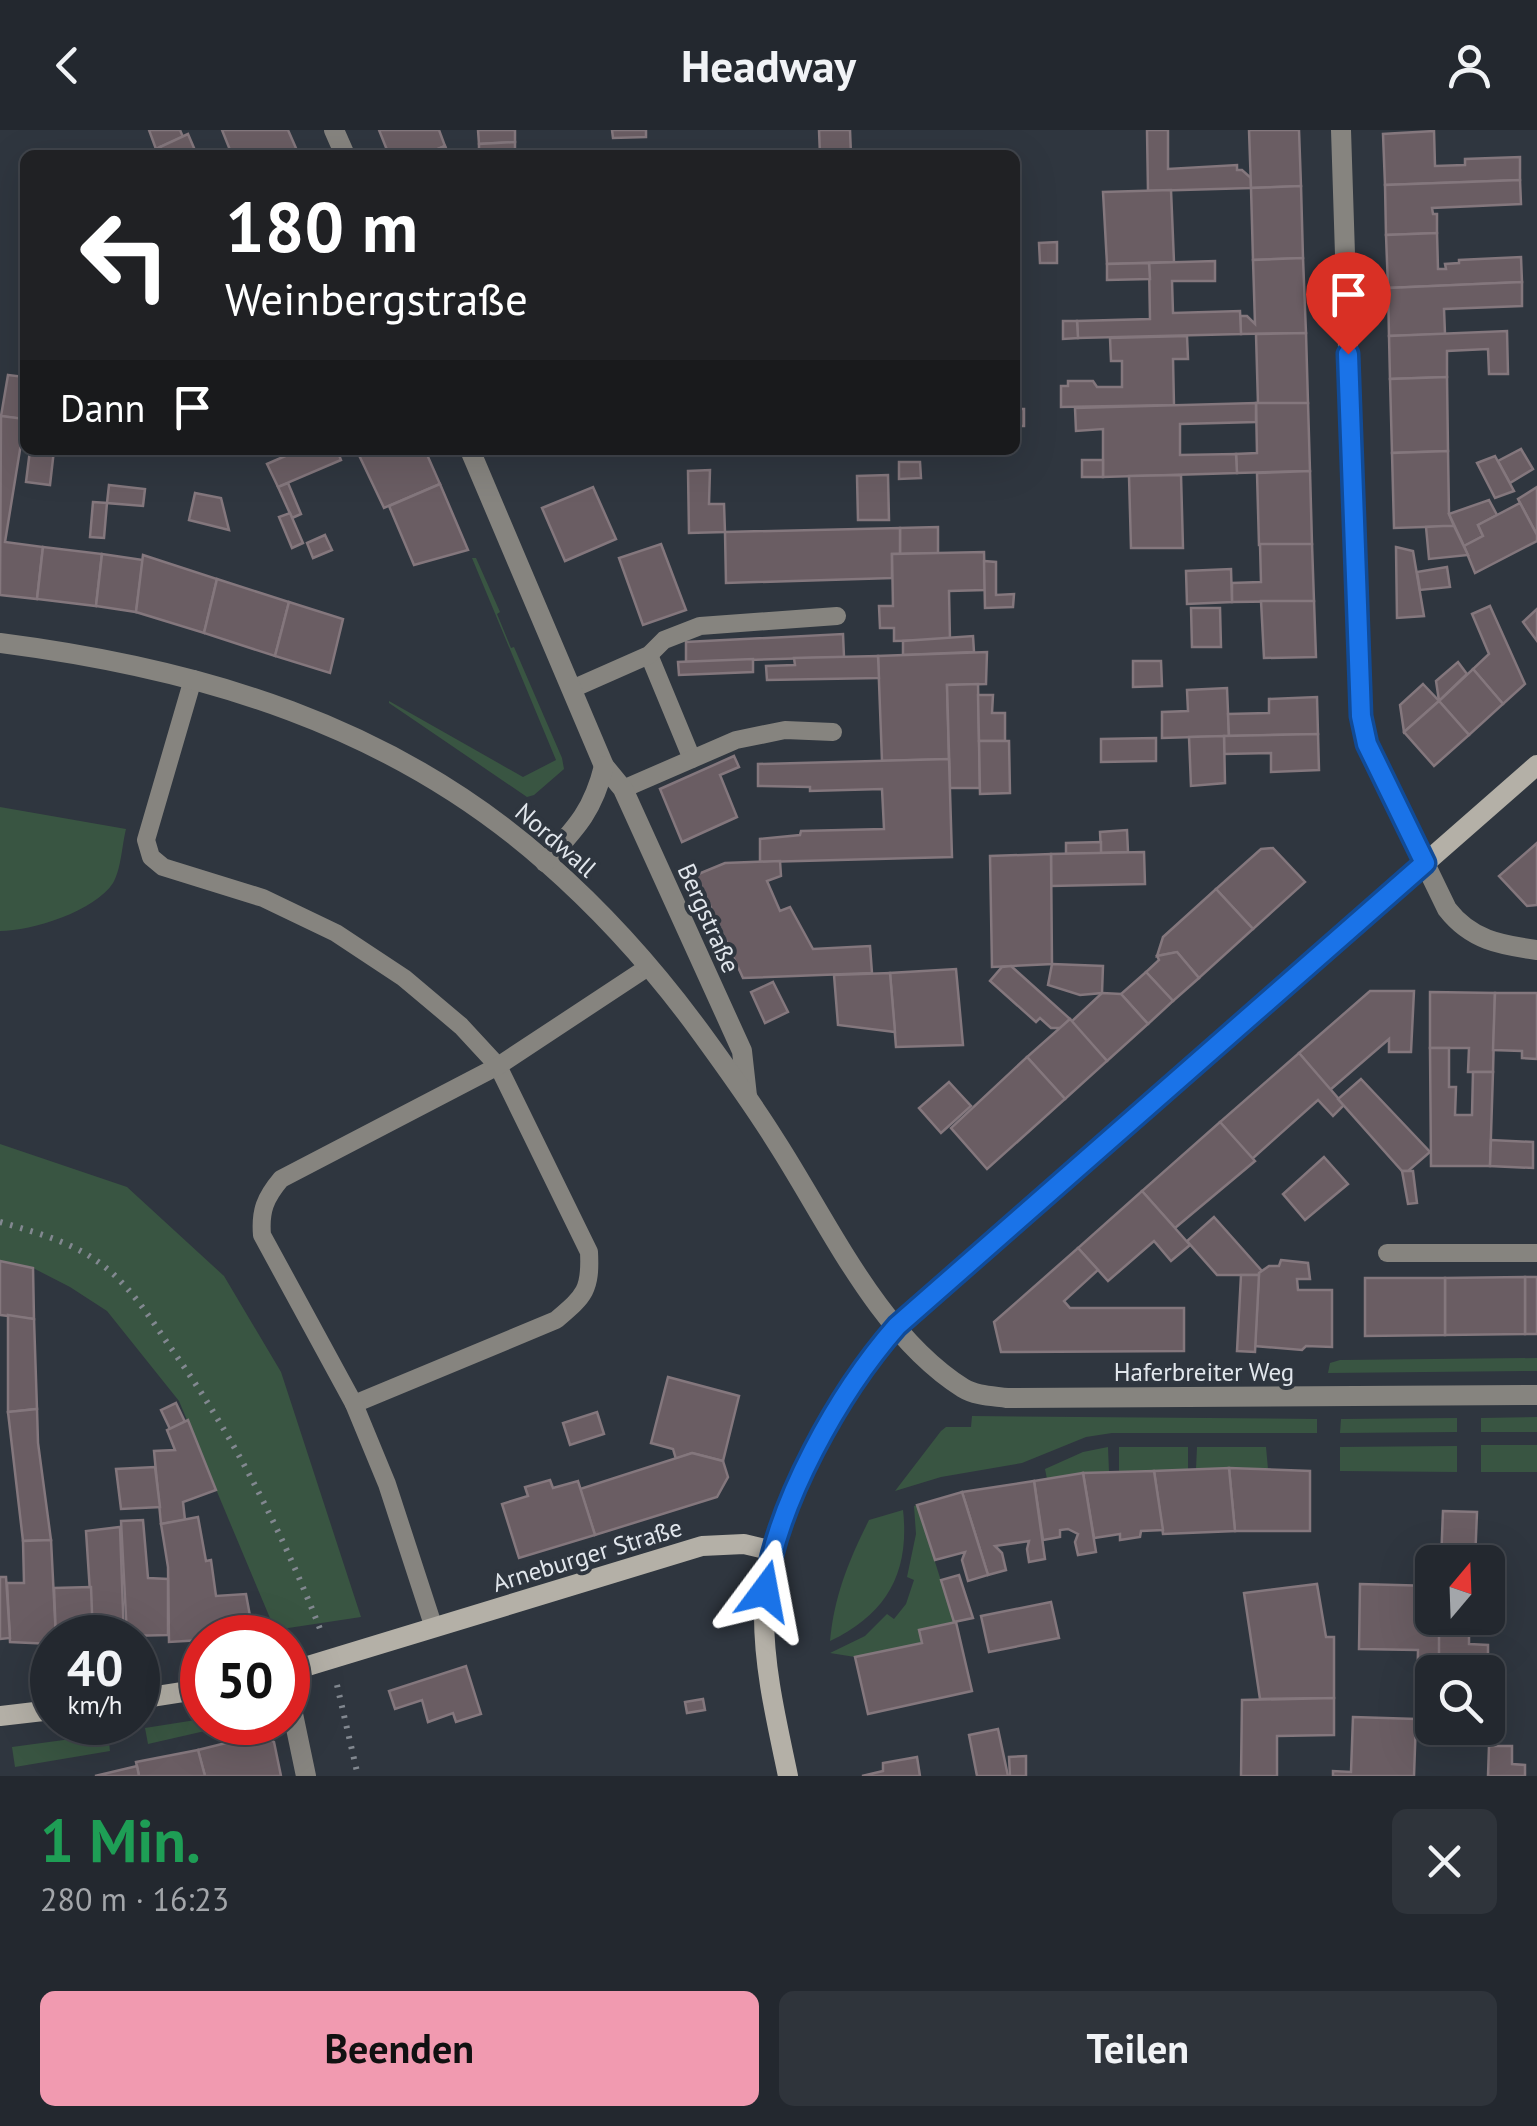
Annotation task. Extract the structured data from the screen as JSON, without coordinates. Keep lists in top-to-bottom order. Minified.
{"streets":{"main road":["Arneburger Straße"],"street":["Nordwall","Bergstraße","Haferbreiter Weg"]},"crossings":[["Nordwall","Bergstraße"],["Nordwall","Haferbreiter Weg"]],"north":"top","page":{"header":"Headway","turn":["180 m","Weinbergstraße"],"then":"Dann","speed":"40 km/h","limit":"50","heading":["1 Min.","280 m · 16:23"],"buttons":["Beenden","Teilen"]}}
